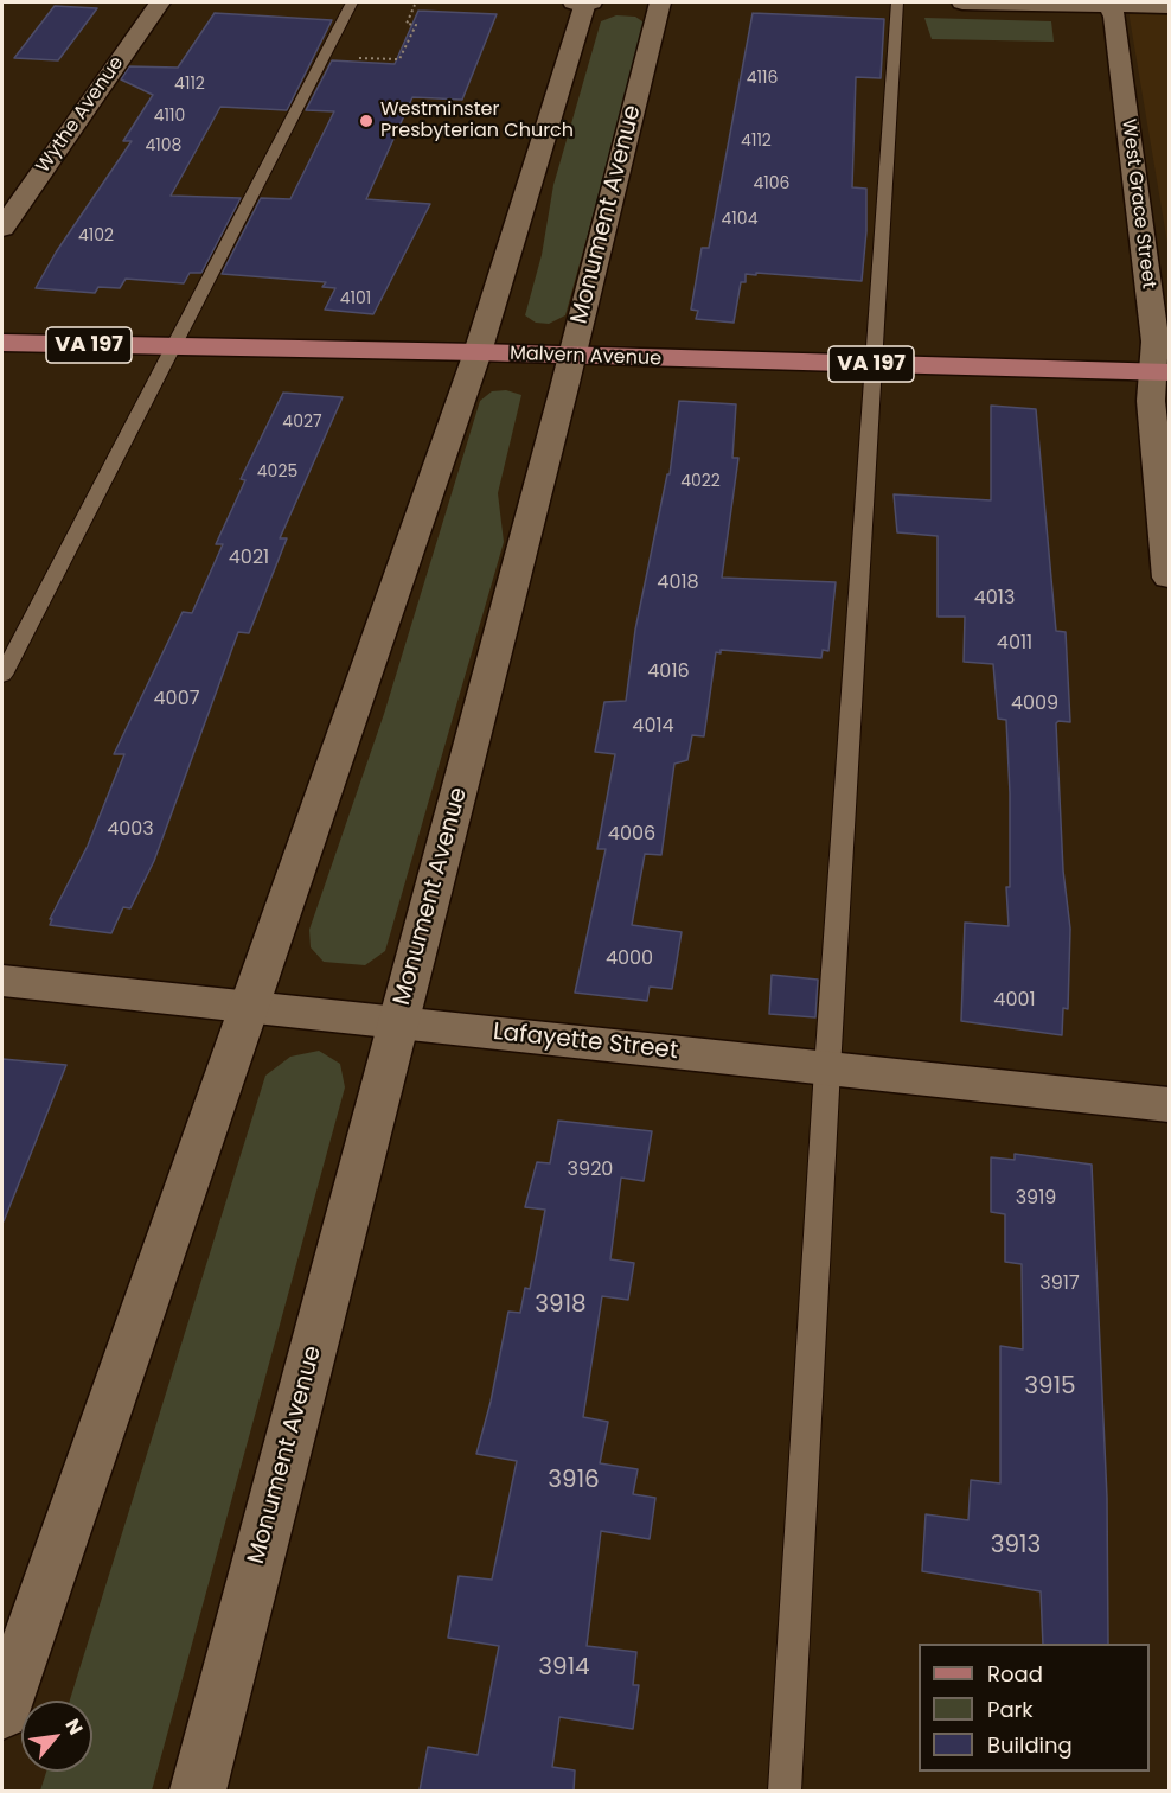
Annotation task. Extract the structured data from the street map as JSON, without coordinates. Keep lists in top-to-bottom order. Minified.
{"streets":{"main road":["VA 197","Malvern Avenue"],"street":["Wythe Avenue","West Grace Street","Monument Avenue","Lafayette Street"]},"crossings":[["West Grace Street","Malvern Avenue"],["Monument Avenue","Malvern Avenue"],["Monument Avenue","Lafayette Street"]],"places":["Westminster Presbyterian Church"],"house_numbers":["4116","4112","4110","4112","4108","4106","4104","4102","4101","4027","4025","4022","4021","4018","4013","4011","4016","4007","4009","4014","4003","4006","4000","4001","3920","3919","3917","3918","3915","3916","3913","3914"],"legend":["Road","Park","Building"],"north":"top right"}
